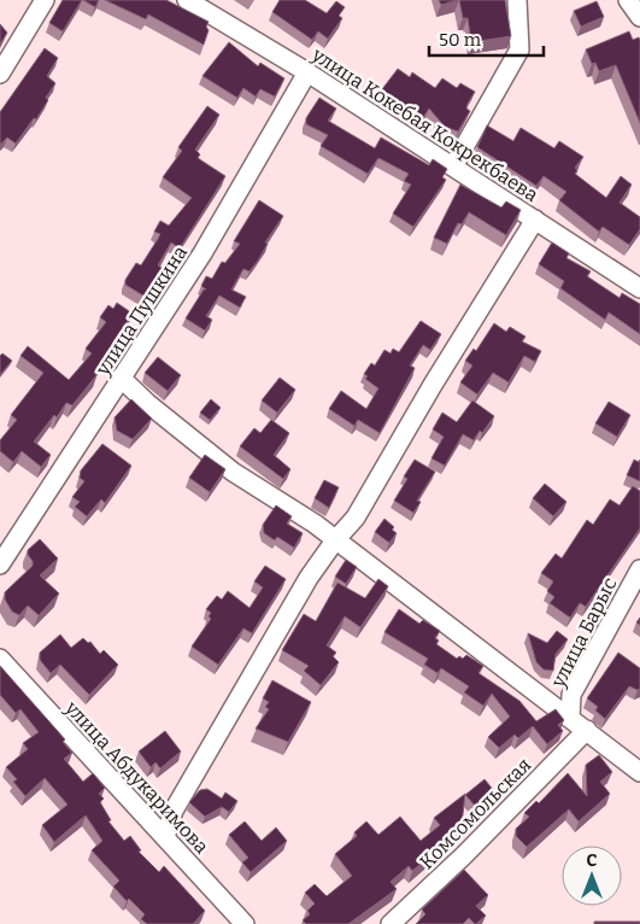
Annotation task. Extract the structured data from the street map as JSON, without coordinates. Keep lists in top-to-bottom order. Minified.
{"streets":{"street":["улица Кокебая Кокрекбаева","улица Пушкина","улица Барыс","улица Абдукаримова","Комсомольская"]},"crossings":[["улица Кокебая Кокрекбаева","улица Пушкина"]],"scale_bar":"50 m","north":"top"}
